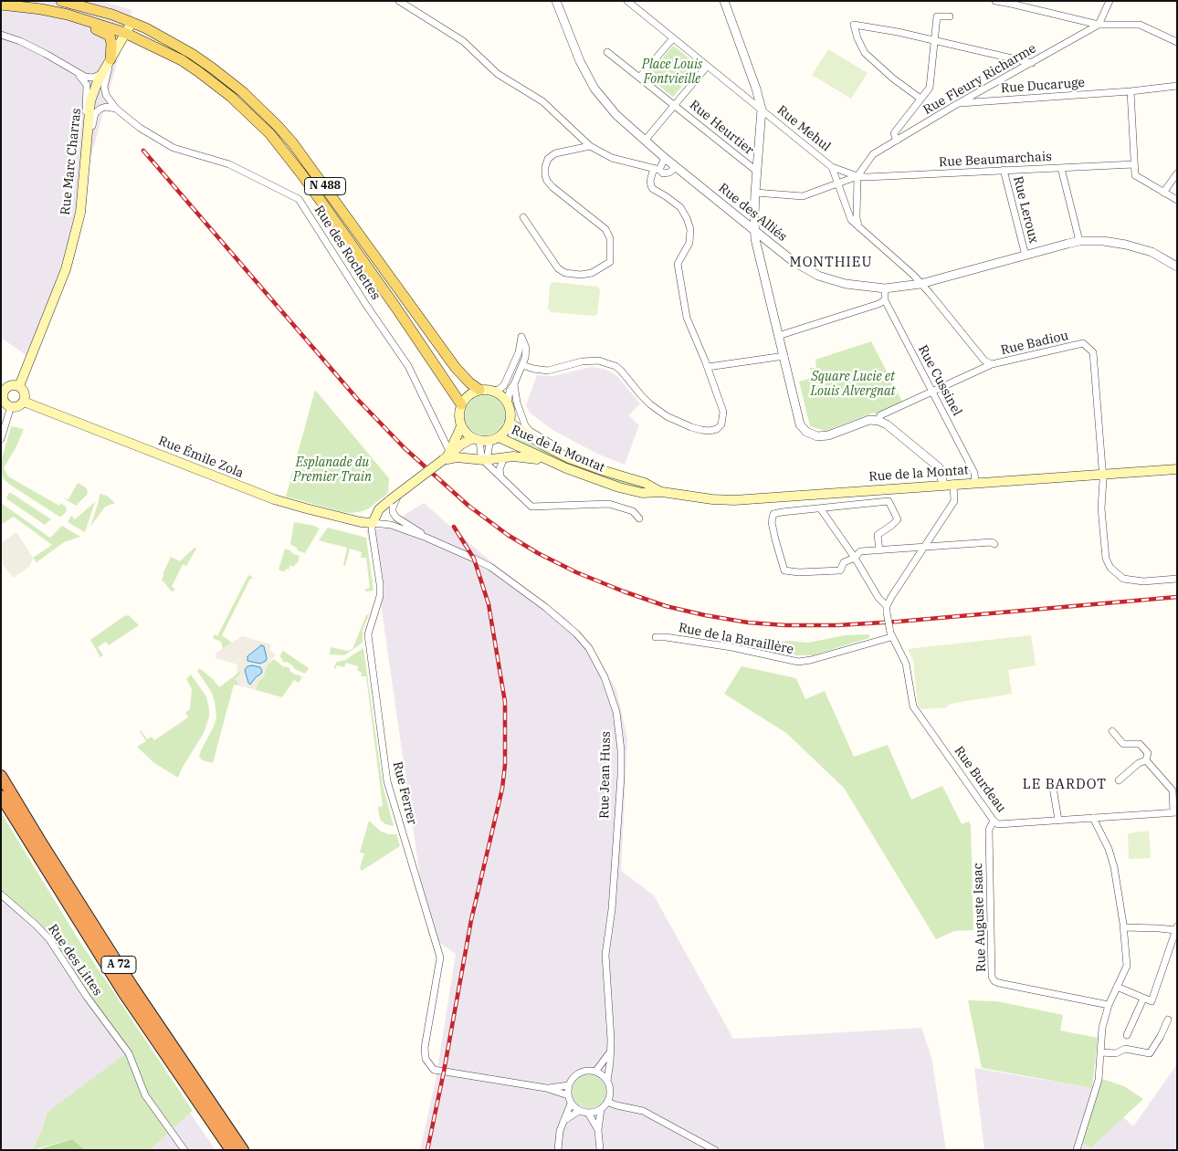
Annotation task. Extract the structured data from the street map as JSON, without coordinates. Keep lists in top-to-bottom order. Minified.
{"streets":{"highway":["A 72"],"main road":["Rue Marc Charras","N 488","Rue de la Montat","Rue Émile Zola"],"street":["Rue Fleury Richarme","Rue Ducaruge","Rue Heurtier","Rue Mehul","Rue Beaumarchais","Rue Leroux","Rue des Alliés","Rue des Rochettes","Rue Badiou","Rue Cussinel","Rue de la Baraillère","Rue Jean Huss","Rue Burdeau","Rue Ferrer","Rue Auguste Isaac","Rue des Littes"]},"crossings":[["Rue Fleury Richarme","Rue Ducaruge"],["Rue Fleury Richarme","Rue Mehul"],["Rue Fleury Richarme","Rue Beaumarchais"],["Rue Mehul","Rue Beaumarchais"],["Rue Mehul","Rue Badiou"],["Rue Beaumarchais","Rue Leroux"],["Rue Marc Charras","N 488"],["Rue Marc Charras","Rue des Rochettes"],["Rue Marc Charras","Rue Émile Zola"],["N 488","Rue de la Montat"],["Rue Leroux","Rue des Alliés"],["Rue des Alliés","Rue Badiou"],["Rue des Alliés","Rue Cussinel"],["Rue Badiou","Rue de la Montat"],["Rue Cussinel","Rue de la Montat"],["Rue Émile Zola","Rue Jean Huss"],["Rue Émile Zola","Rue Ferrer"],["Rue de la Baraillère","Rue Burdeau"],["Rue Jean Huss","Rue Ferrer"],["Rue Burdeau","Rue Auguste Isaac"]],"districts":["MONTHIEU","LE BARDOT"],"parks":["Place Louis Fontvieille","Square Lucie et Louis Alvergnat","Esplanade du Premier Train"]}
